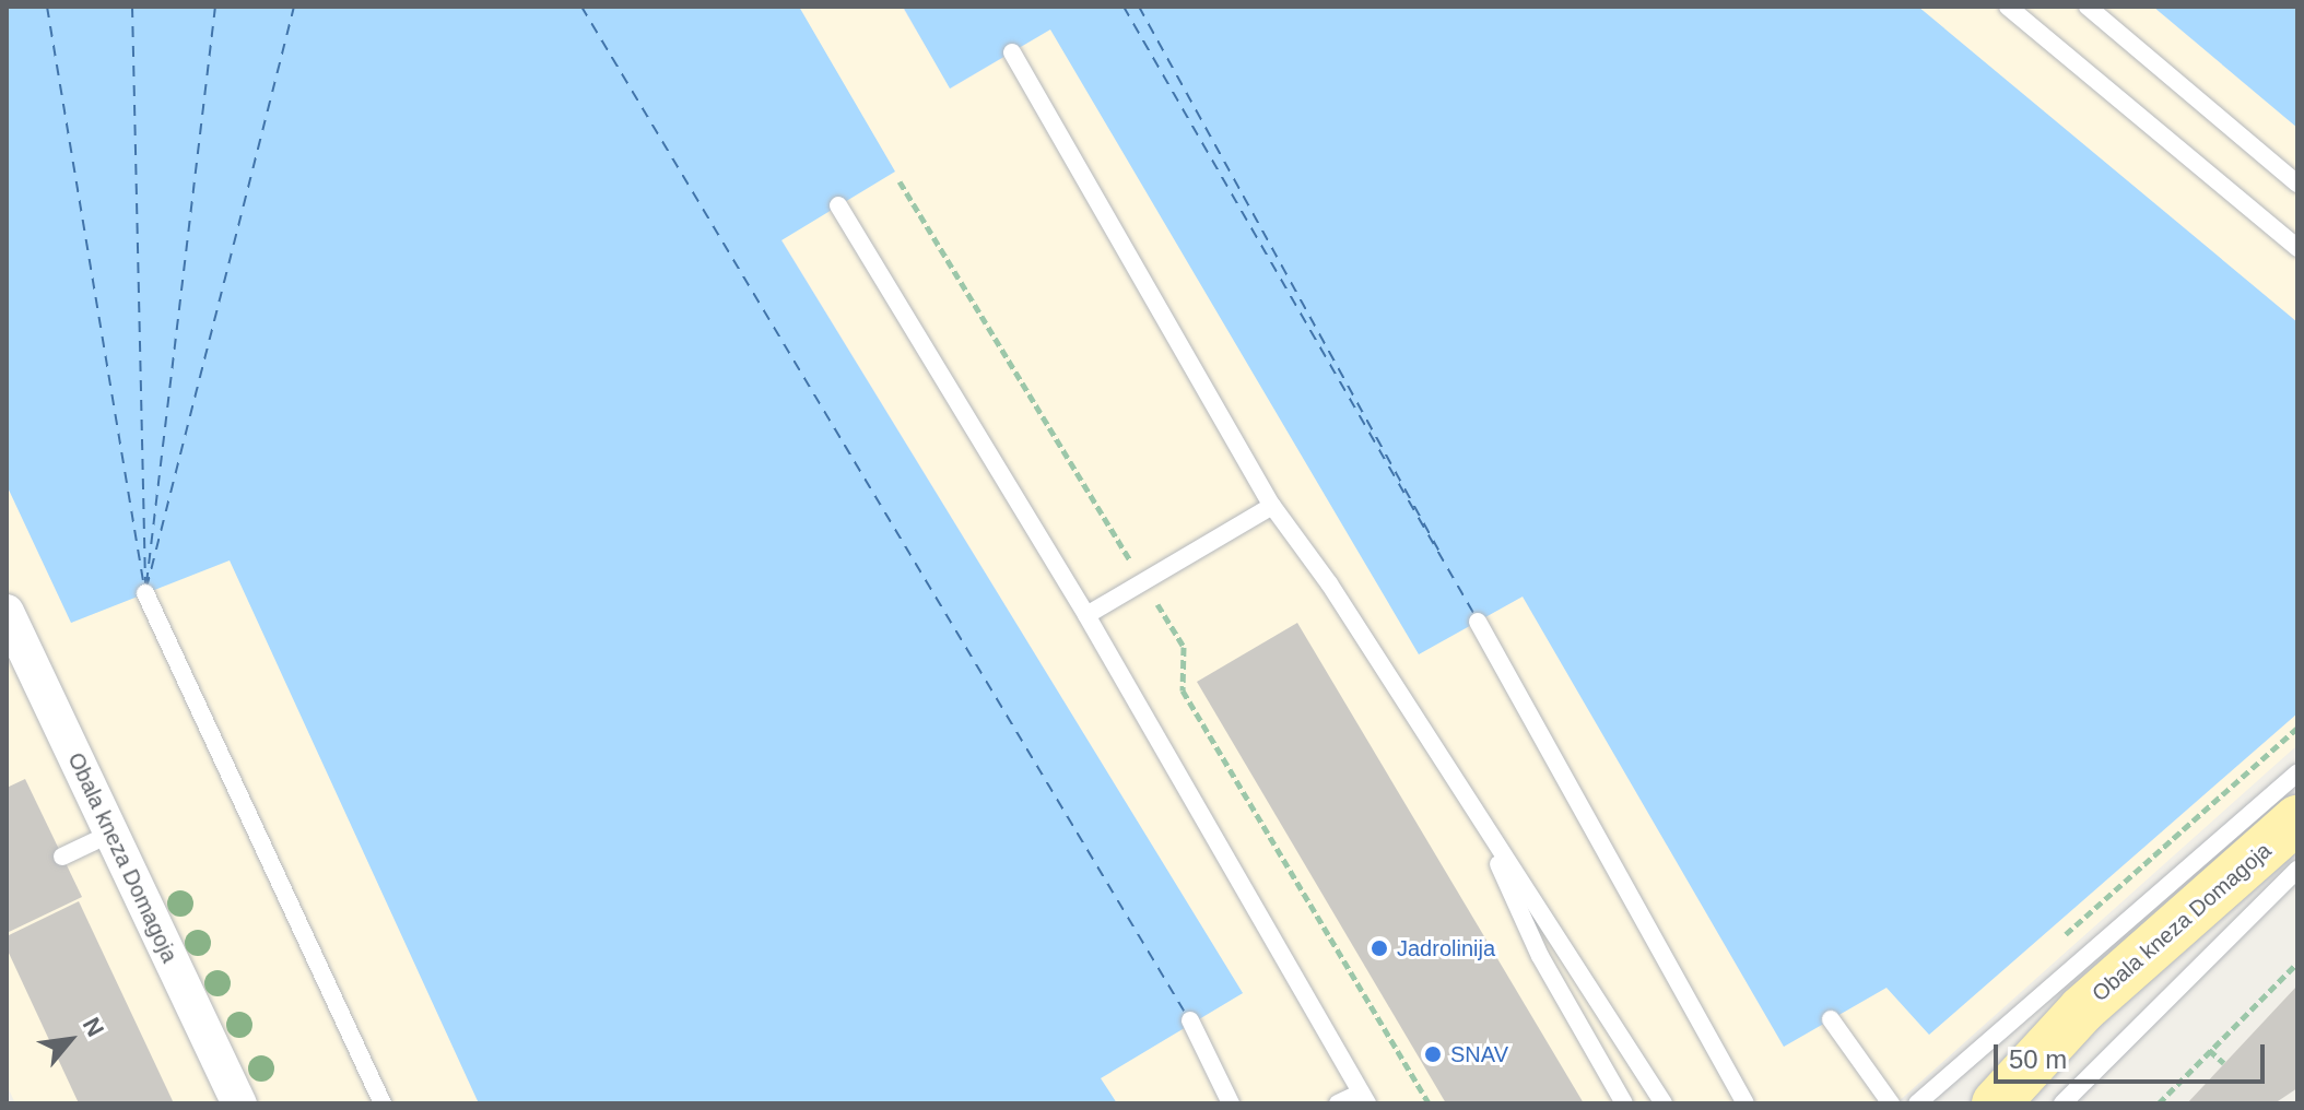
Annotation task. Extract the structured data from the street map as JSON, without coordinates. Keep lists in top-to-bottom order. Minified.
{"streets":{"main road":["Obala kneza Domagoja"]},"places":["Jadrolinija","SNAV"],"scale_bar":"50 m","north":"top right"}
